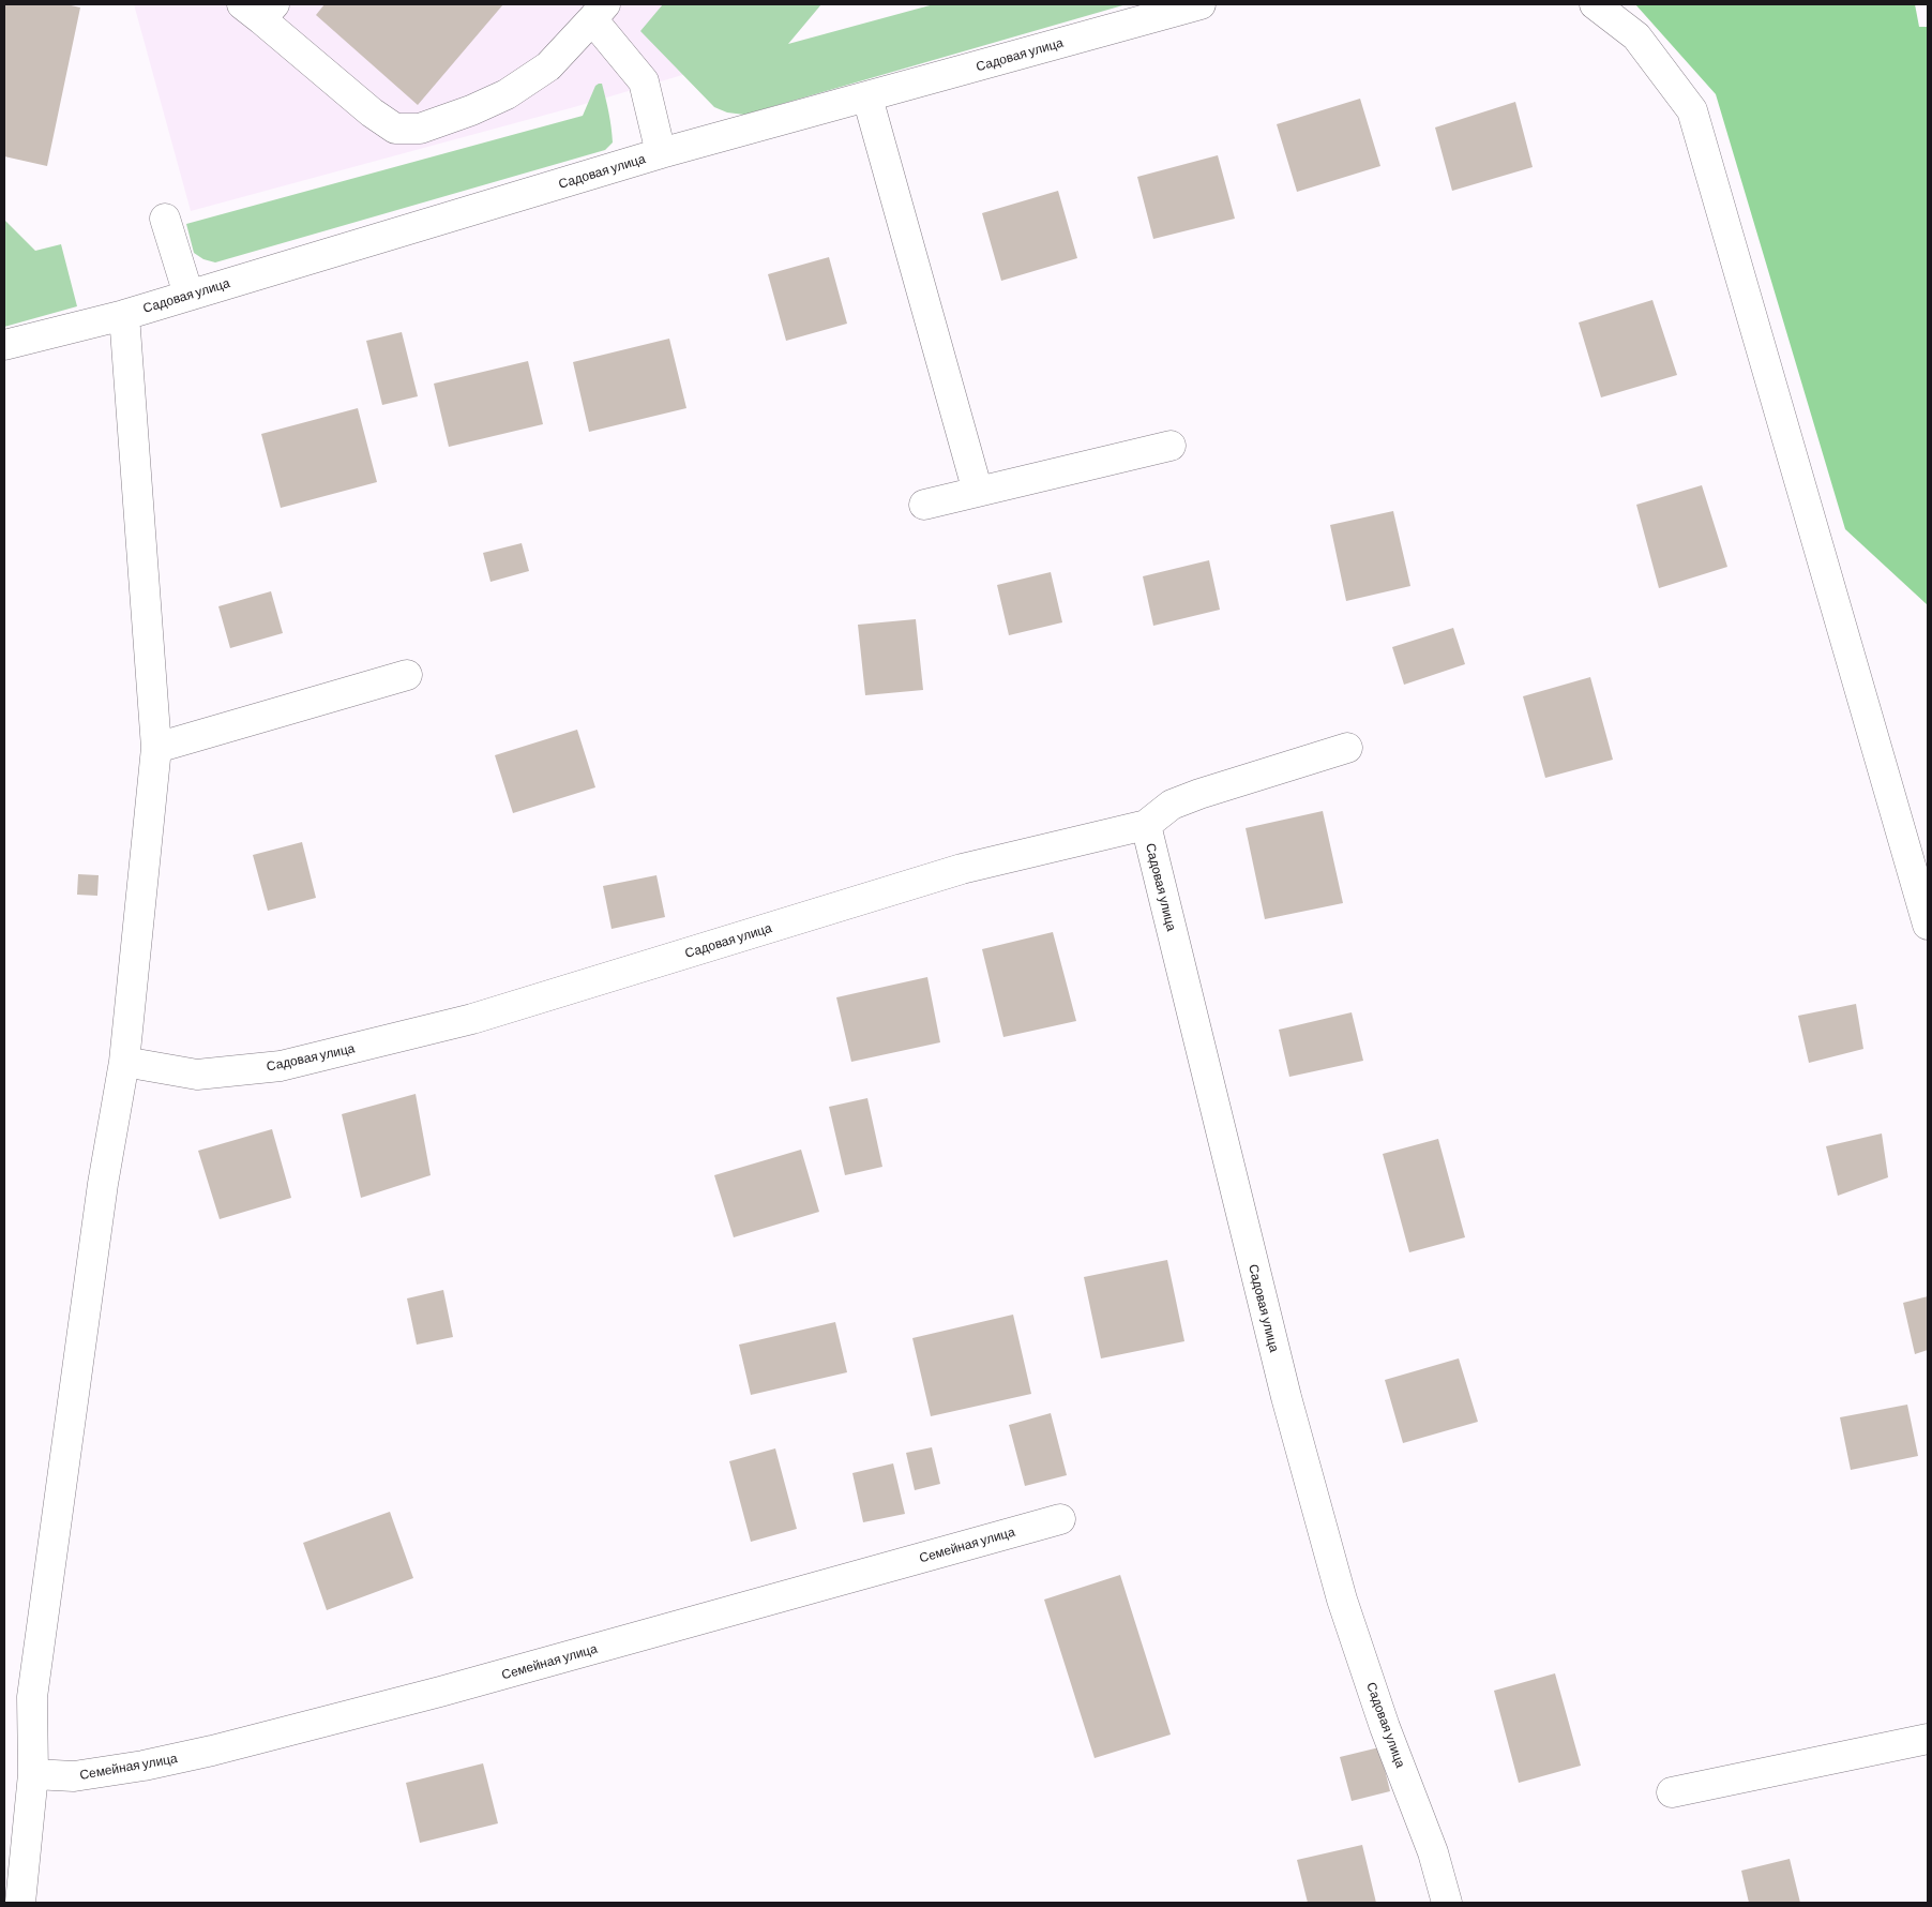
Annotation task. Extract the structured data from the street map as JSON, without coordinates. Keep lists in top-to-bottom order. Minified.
{"streets":{"street":["Садовая улица","Семейная улица"]}}
